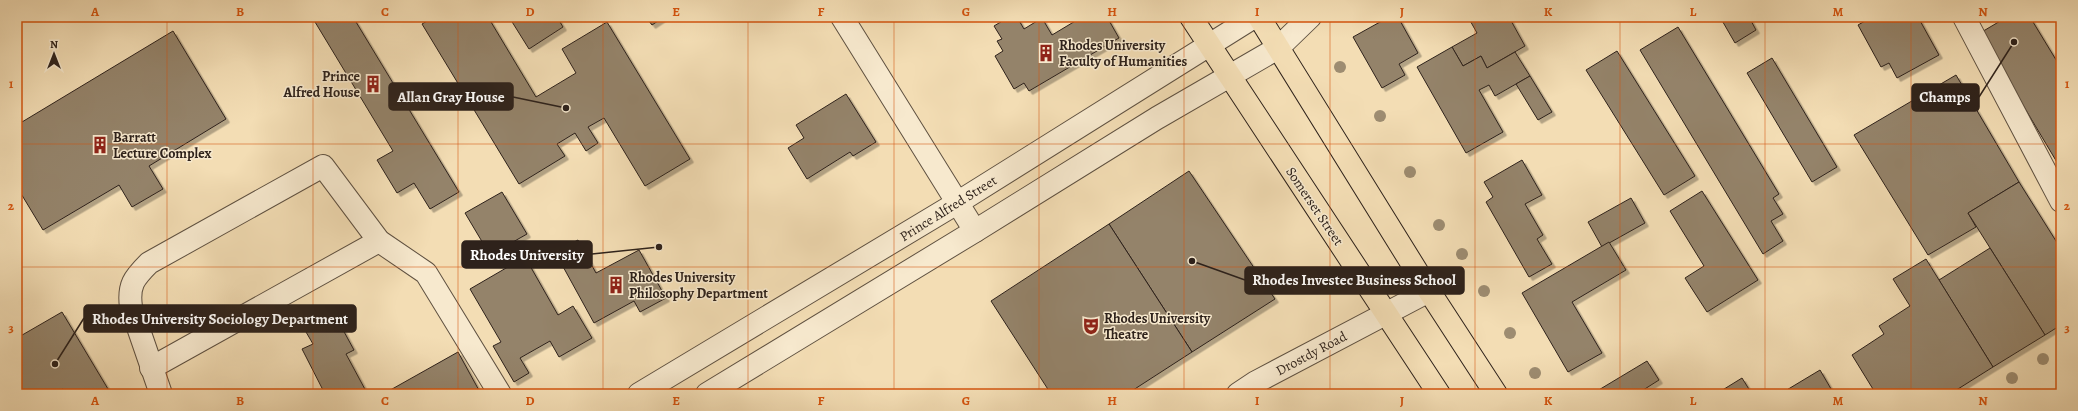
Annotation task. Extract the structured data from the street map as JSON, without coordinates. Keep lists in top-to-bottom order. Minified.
{"streets":{"main road":["Somerset Street"],"street":["Prince Alfred Street","Drostdy Road"]},"crossings":[["Somerset Street","Prince Alfred Street"],["Somerset Street","Drostdy Road"]],"places":{"other":["Champs","Allan Gray House","Rhodes University","Rhodes Investec Business School","Rhodes University Sociology Department"],"building":["Rhodes University Faculty of Humanities","Prince Alfred House","Barratt Lecture Complex","Rhodes University Philosophy Department"],"theatre":["Rhodes University Theatre"]},"north":"top","grid":{"columns":["A","B","C","D","E","F","G","H","I","J","K","L","M","N"],"rows":["1","2","3"]}}
